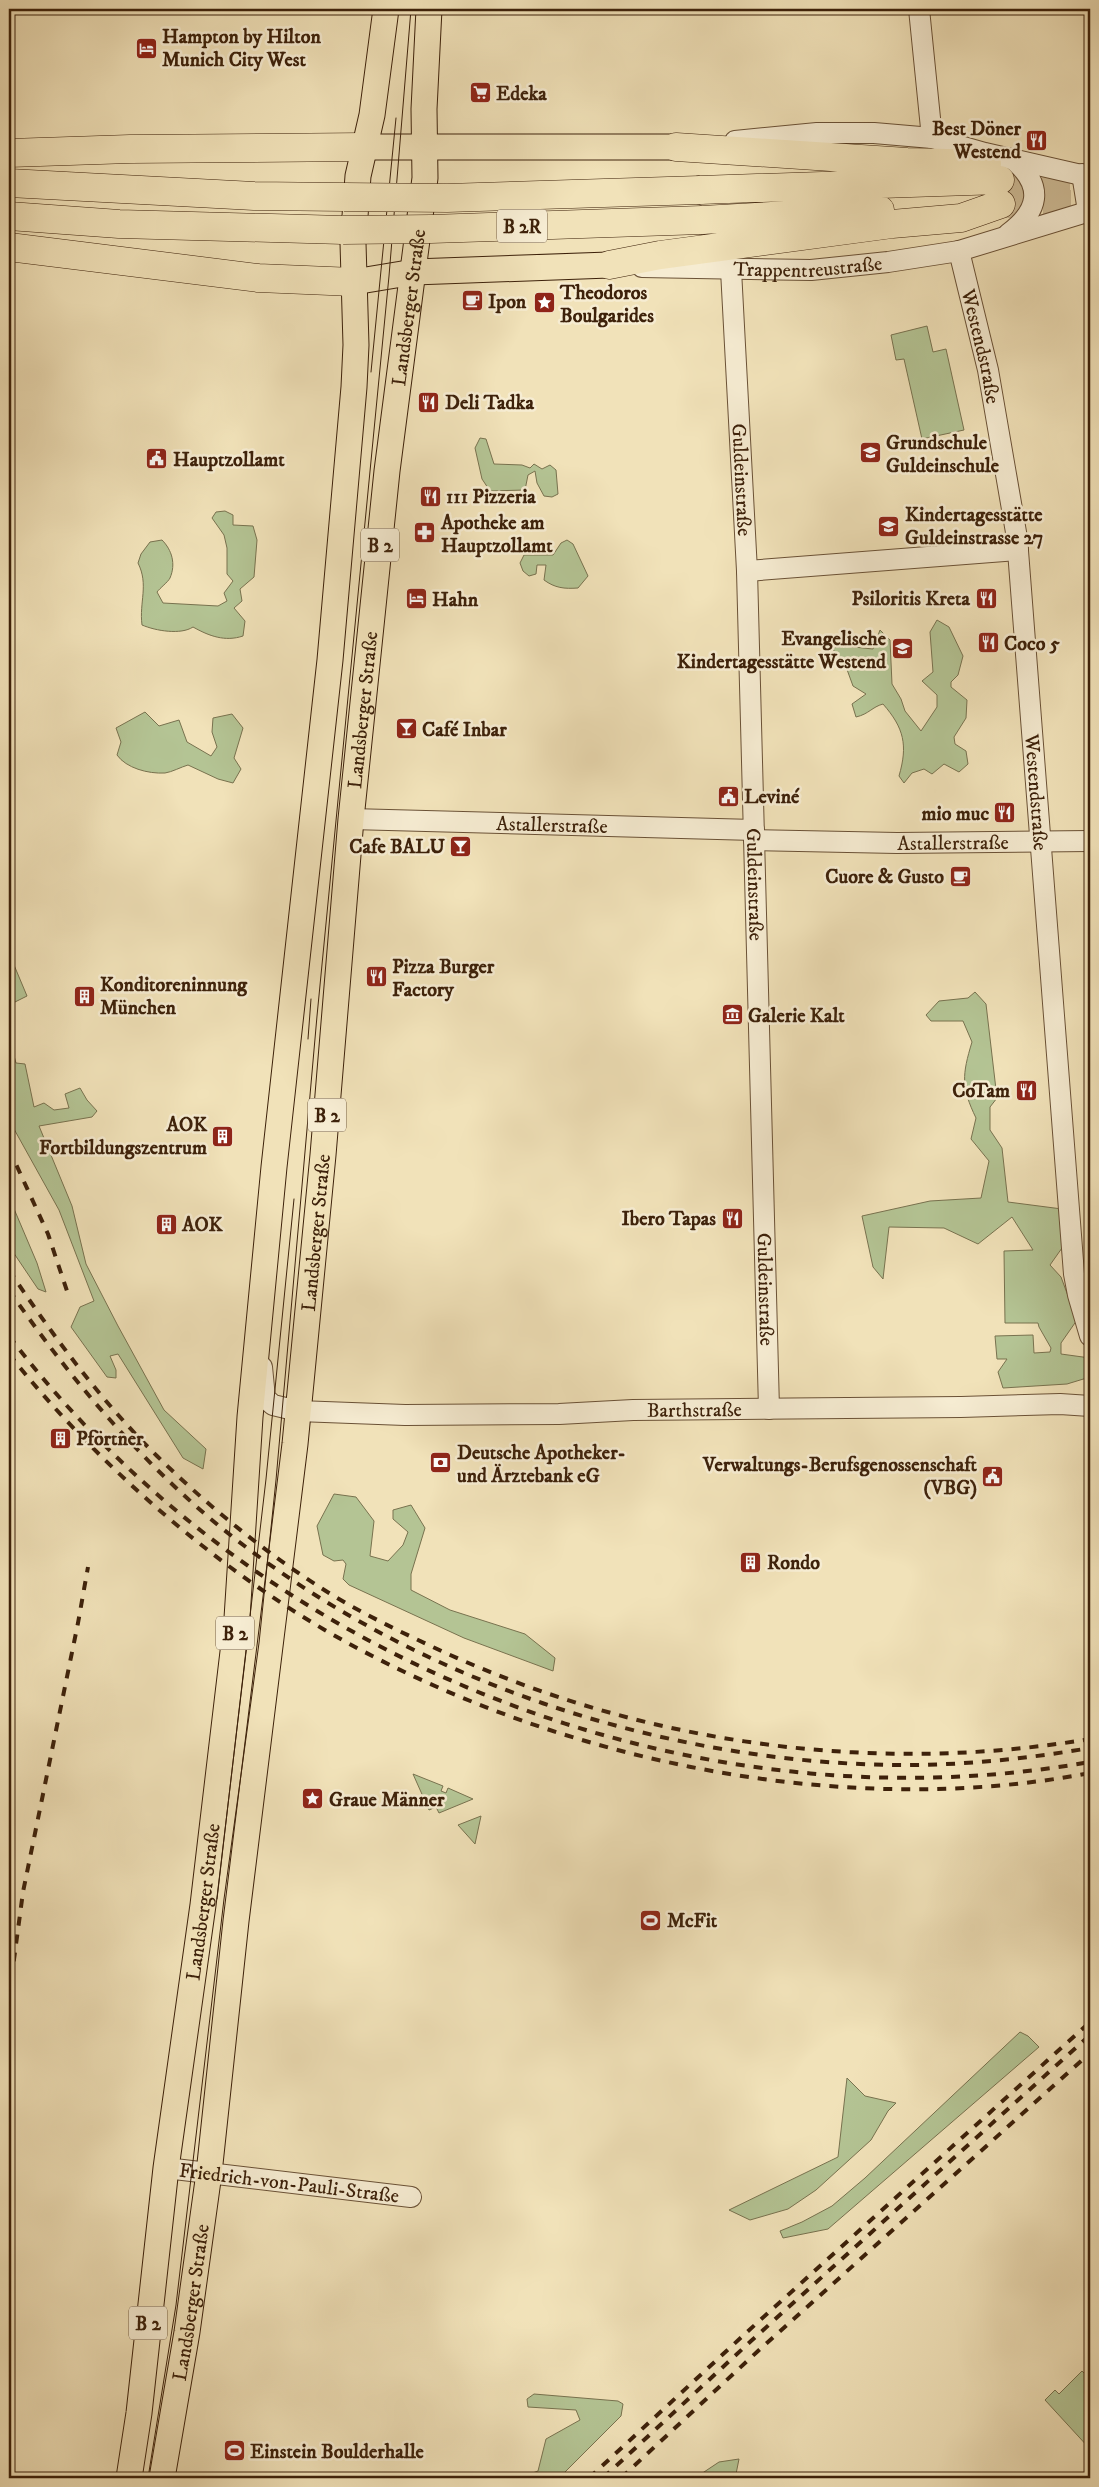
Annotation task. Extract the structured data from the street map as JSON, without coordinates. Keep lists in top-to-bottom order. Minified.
{"streets":{"highway":["B 2R","Trappentreustraße"],"main road":["Landsberger Straße","B 2"],"street":["Westendstraße","Guldeinstraße","Astallerstraße","Barthstraße","Friedrich-von-Pauli-Straße"]},"crossings":[["Trappentreustraße","Westendstraße"],["Trappentreustraße","Guldeinstraße"],["Landsberger Straße","Astallerstraße"],["Landsberger Straße","Barthstraße"],["Landsberger Straße","Friedrich-von-Pauli-Straße"],["Westendstraße","Astallerstraße"],["Guldeinstraße","Astallerstraße"],["Guldeinstraße","Barthstraße"]],"places":{"hotel":["Hampton by Hilton Munich City West","Hahn"],"supermarket":["Edeka"],"restaurant":["Best Döner Westend","Deli Tadka","111 Pizzeria","Psiloritis Kreta","Coco 5","mio muc","Pizza Burger Factory","CoTam","Ibero Tapas"],"cafe":["Ipon","Cuore & Gusto"],"place":["Theodoros Boulgarides","Graue Männer"],"school or university":["Grundschule Guldeinschule","Kindertagesstätte Guldeinstrasse 27","Evangelische Kindertagesstätte Westend"],"public building":["Hauptzollamt","Leviné","Verwaltungs-Berufsgenossenschaft (VBG)"],"pharmacy":["Apotheke am Hauptzollamt"],"bar":["Café Inbar","Cafe BALU"],"building":["Konditoreninnung München","AOK Fortbildungszentrum","AOK","Pförtner","Rondo"],"museum":["Galerie Kalt"],"bank":["Deutsche Apotheker- und Ärztebank eG"],"sports":["McFit","Einstein Boulderhalle"]}}
